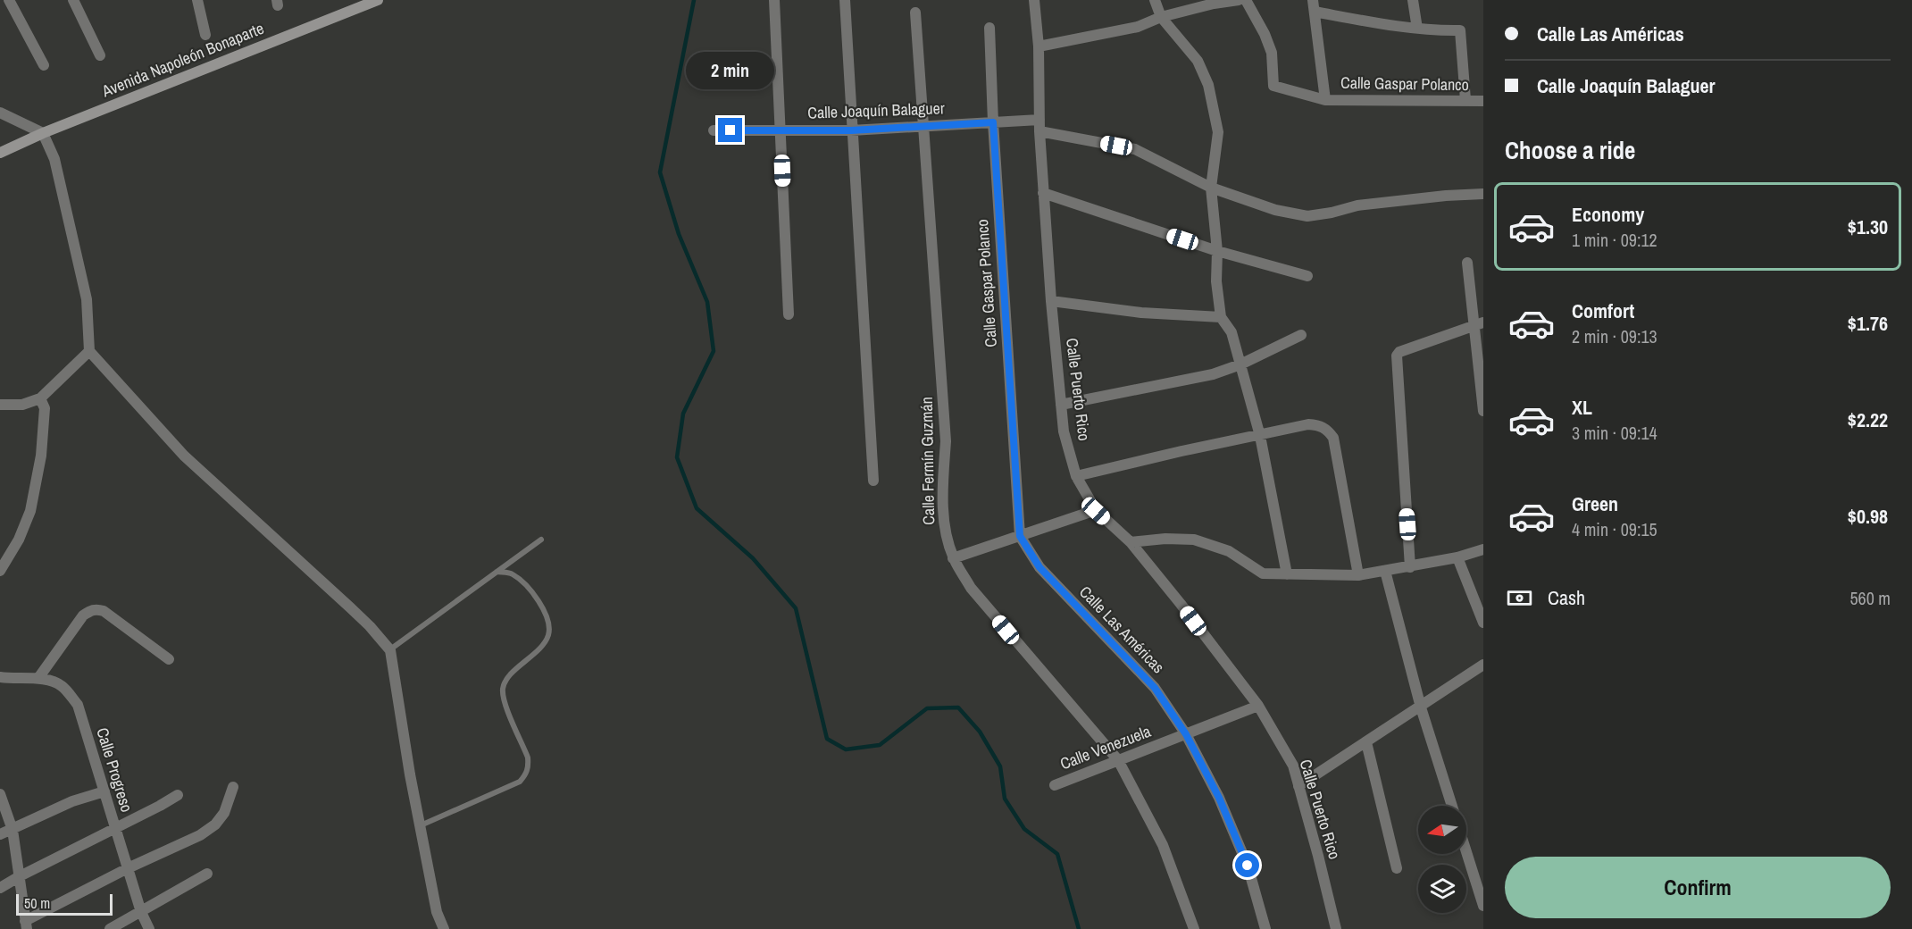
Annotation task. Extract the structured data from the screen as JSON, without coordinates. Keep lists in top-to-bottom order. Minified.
{"streets":{"main road":["Avenida Napoleón Bonaparte"],"street":["Calle Gaspar Polanco","Calle Joaquín Balaguer","Calle Puerto Rico","Calle Fermín Guzmán","Calle Las Américas","Calle Venezuela","Calle Progreso"]},"crossings":[["Calle Gaspar Polanco","Calle Joaquín Balaguer"],["Calle Gaspar Polanco","Calle Las Américas"],["Calle Joaquín Balaguer","Calle Puerto Rico"],["Calle Joaquín Balaguer","Calle Fermín Guzmán"],["Calle Puerto Rico","Calle Venezuela"],["Calle Fermín Guzmán","Calle Venezuela"],["Calle Las Américas","Calle Venezuela"]],"scale_bar":"50 m","north":"left","page":{"banner":["Calle Las Américas","Calle Joaquín Balaguer"],"bubble":"2 min","heading":"Choose a ride","list":[{"name":"Economy","note":"1 min · 09:12","value":"$1.30"},{"name":"Comfort","note":"2 min · 09:13","value":"$1.76"},{"name":"XL","note":"3 min · 09:14","value":"$2.22"},{"name":"Green","note":"4 min · 09:15","value":"$0.98"}],"pay":["Cash","560 m"],"buttons":"Confirm","scale":"50 m"}}
